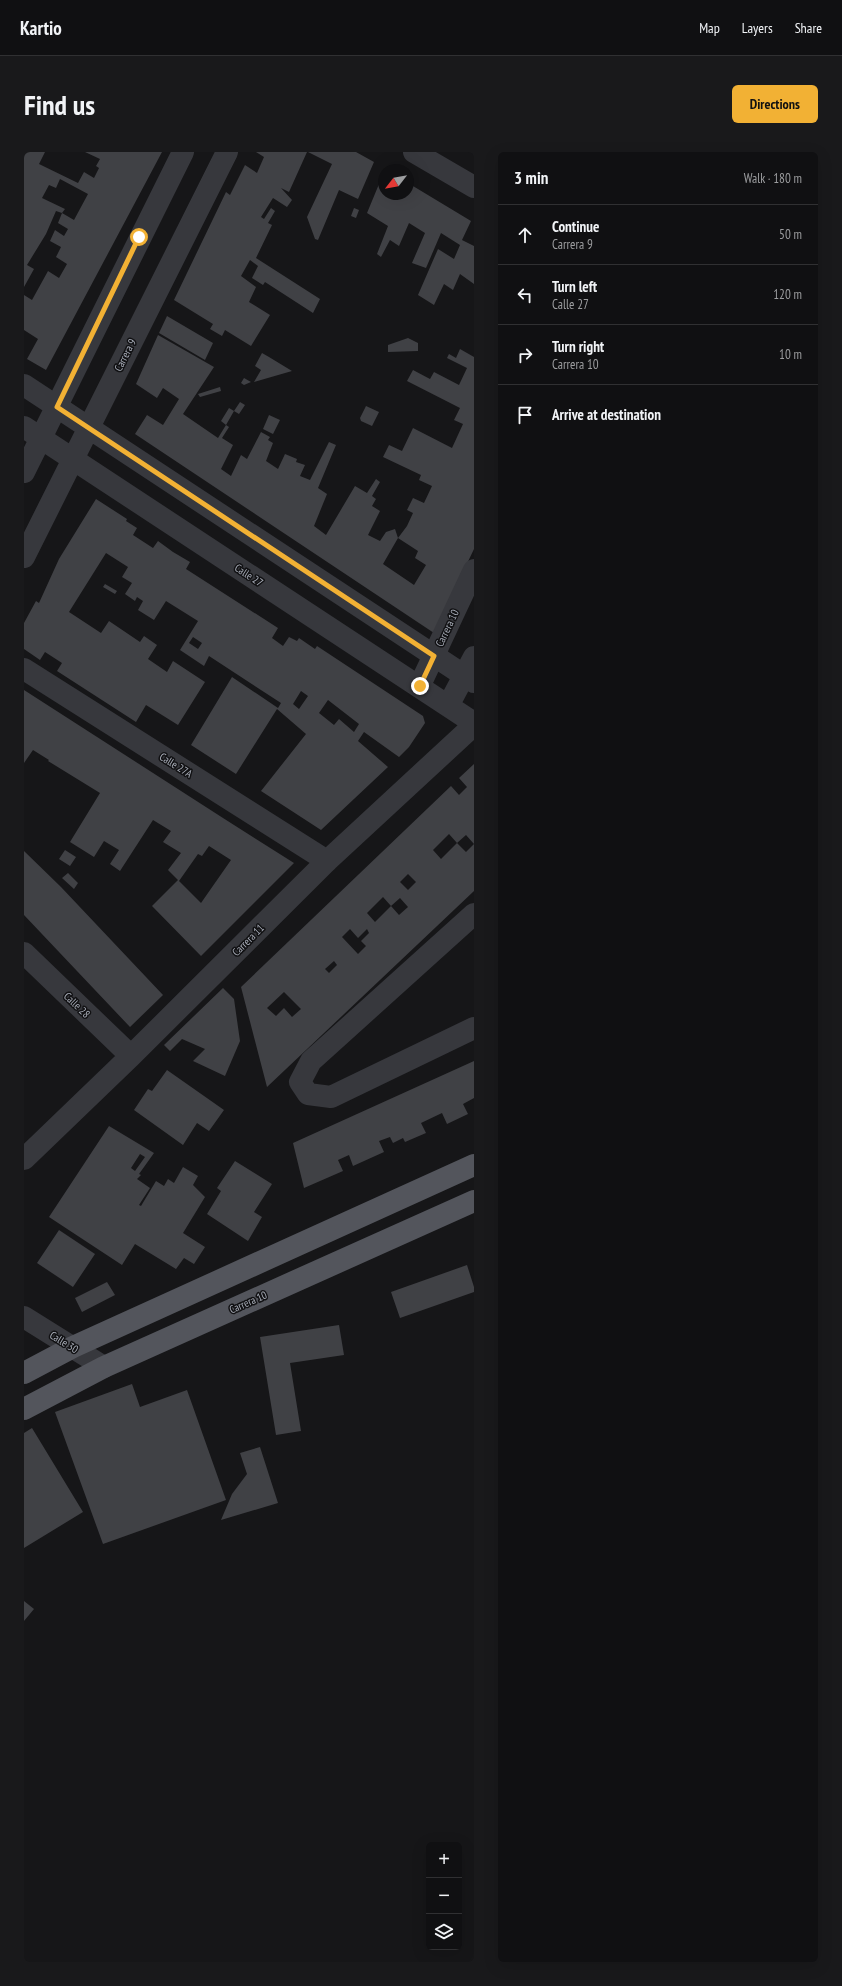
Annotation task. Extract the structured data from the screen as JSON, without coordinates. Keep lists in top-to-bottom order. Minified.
{"streets":{"main road":["Carrera 10"],"street":["Carrera 9","Calle 27","Calle 27A","Carrera 11","Calle 28","Calle 30"]},"crossings":[["Carrera 9","Calle 27"],["Calle 27","Carrera 10"],["Calle 27","Carrera 11"],["Carrera 10","Calle 30"],["Calle 27A","Carrera 11"],["Carrera 11","Calle 28"]],"north":"bottom left","page":{"header":"Kartio","nav":["Map","Layers","Share"],"buttons":"Directions","title":"Find us","heading":["3 min","Walk · 180 m"],"list":[["Continue","Carrera 9","50 m"],["Turn left","Calle 27","120 m"],["Turn right","Carrera 10","10 m"],"Arrive at destination"],"map_buttons":["+","−"]}}
